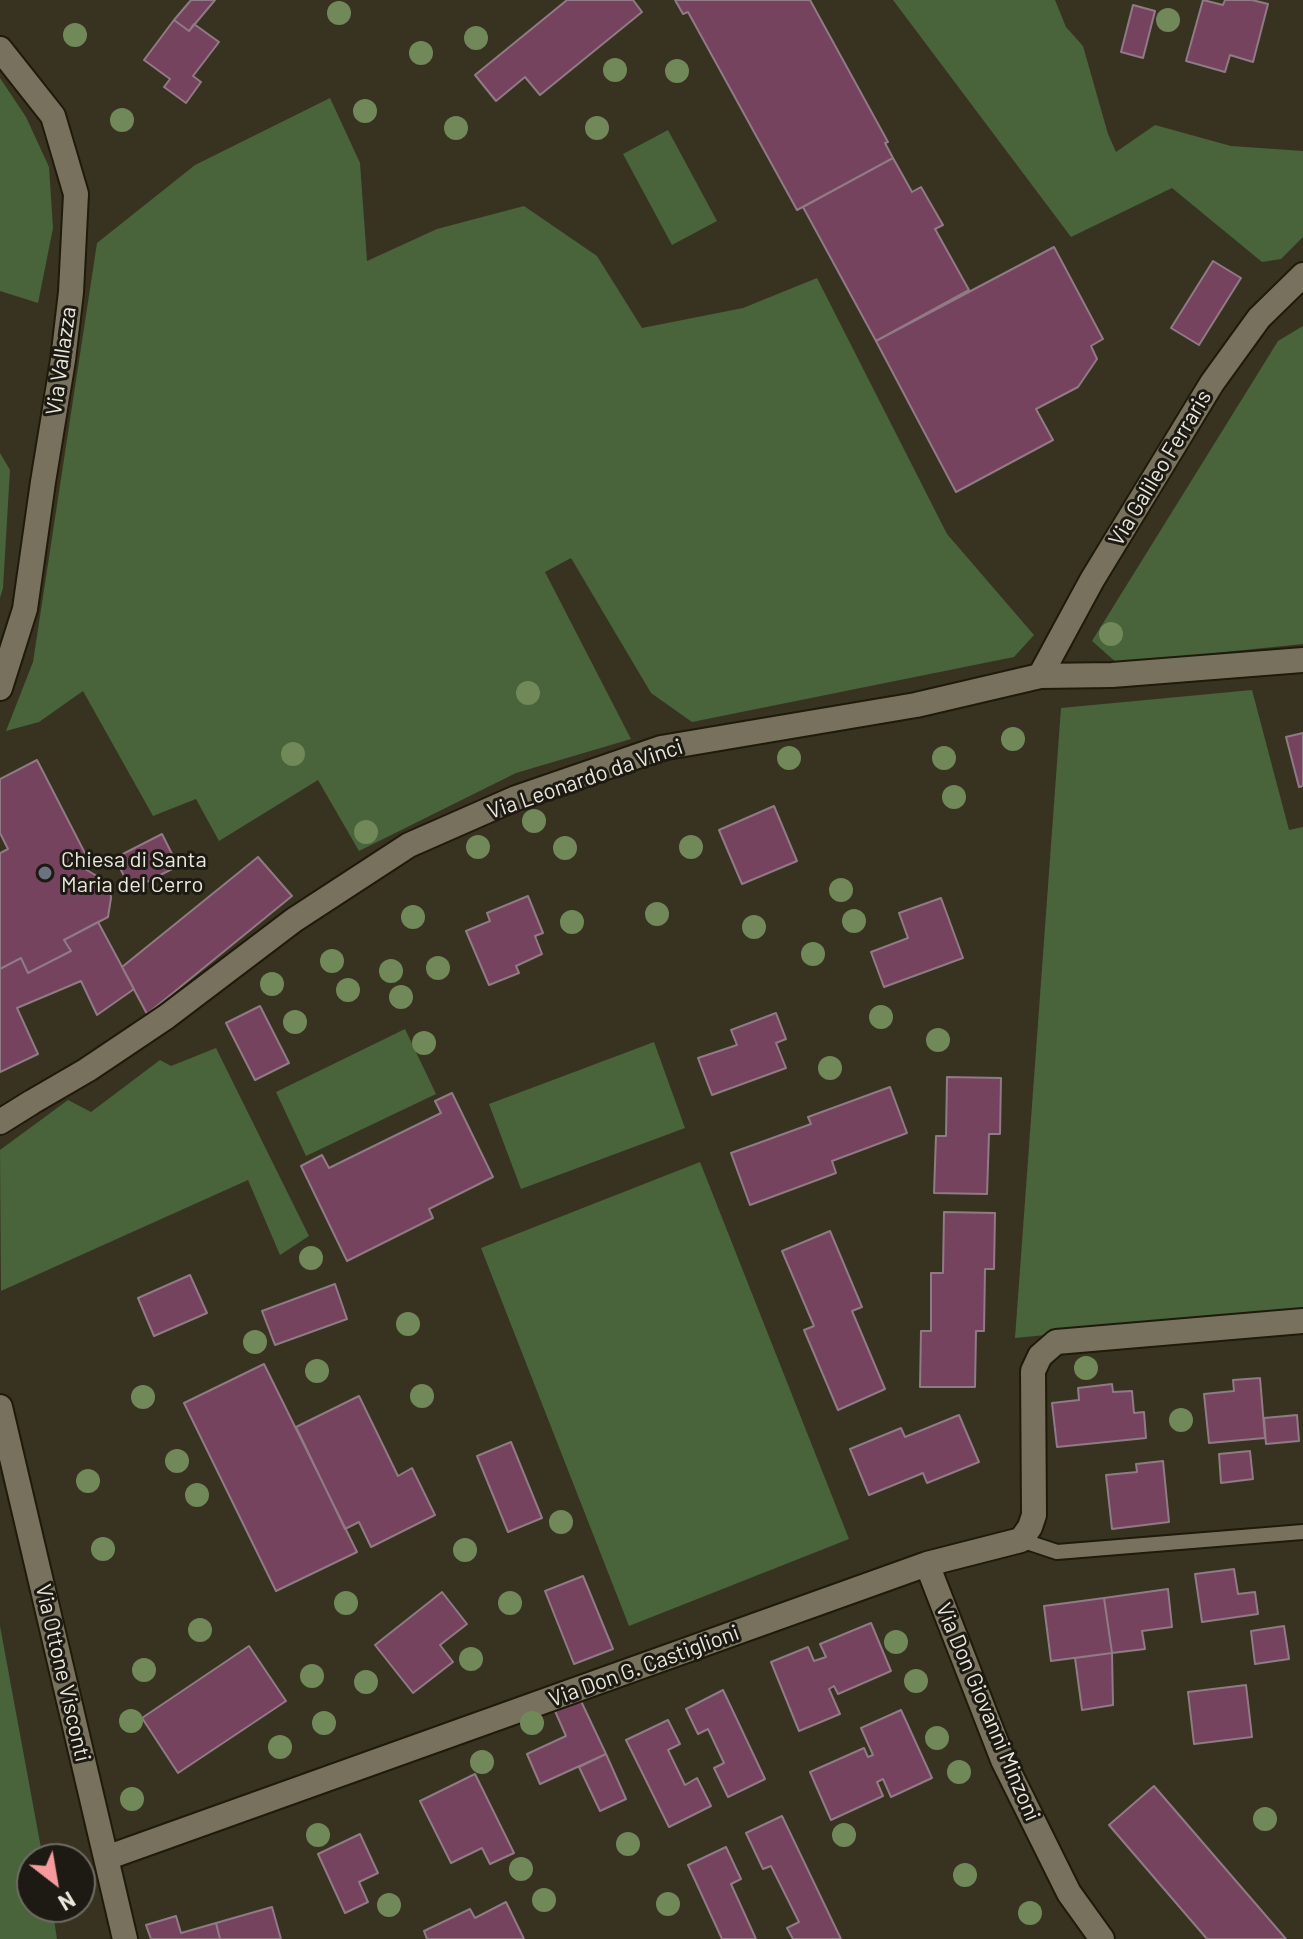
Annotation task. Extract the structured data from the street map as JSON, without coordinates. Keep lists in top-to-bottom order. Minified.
{"streets":{"street":["Via Vallazza","Via Galileo Ferraris","Via Leonardo da Vinci","Via Don G. Castiglioni","Via Ottone Visconti","Via Don Giovanni Minzoni"]},"crossings":[["Via Galileo Ferraris","Via Leonardo da Vinci"],["Via Don G. Castiglioni","Via Ottone Visconti"],["Via Don G. Castiglioni","Via Don Giovanni Minzoni"]],"places":["Chiesa di Santa Maria del Cerro"],"north":"bottom right"}
